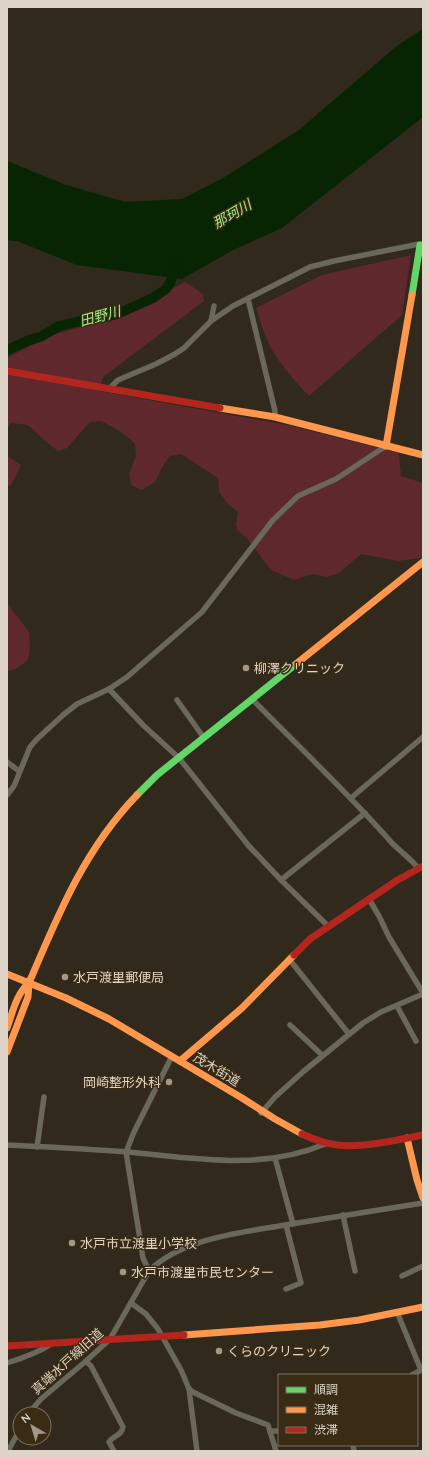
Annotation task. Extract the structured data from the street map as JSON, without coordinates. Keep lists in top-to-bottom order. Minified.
{"streets":{"main road":["茂木街道"],"street":["真端水戸線旧道"]},"water":["那珂川","田野川"],"places":["柳澤クリニック","水戸渡里郵便局","岡崎整形外科","水戸市立渡里小学校","水戸市渡里市民センター","くらのクリニック"],"legend":["順調","混雑","渋滞"],"north":"top left"}
